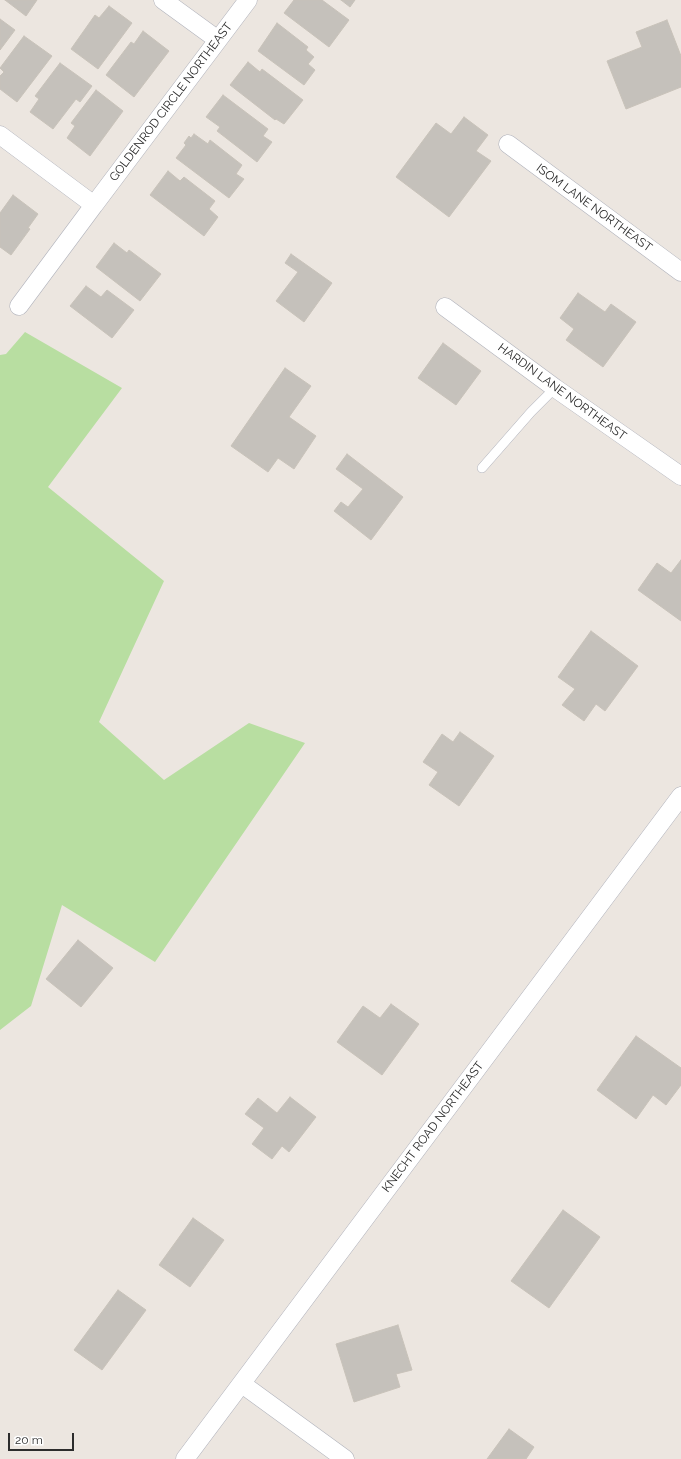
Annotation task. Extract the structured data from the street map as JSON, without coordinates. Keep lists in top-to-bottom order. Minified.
{"streets":{"street":["GOLDENROD CIRCLE NORTHEAST","ISOM LANE NORTHEAST","HARDIN LANE NORTHEAST","KNECHT ROAD NORTHEAST"]},"scale_bar":"20 m"}
